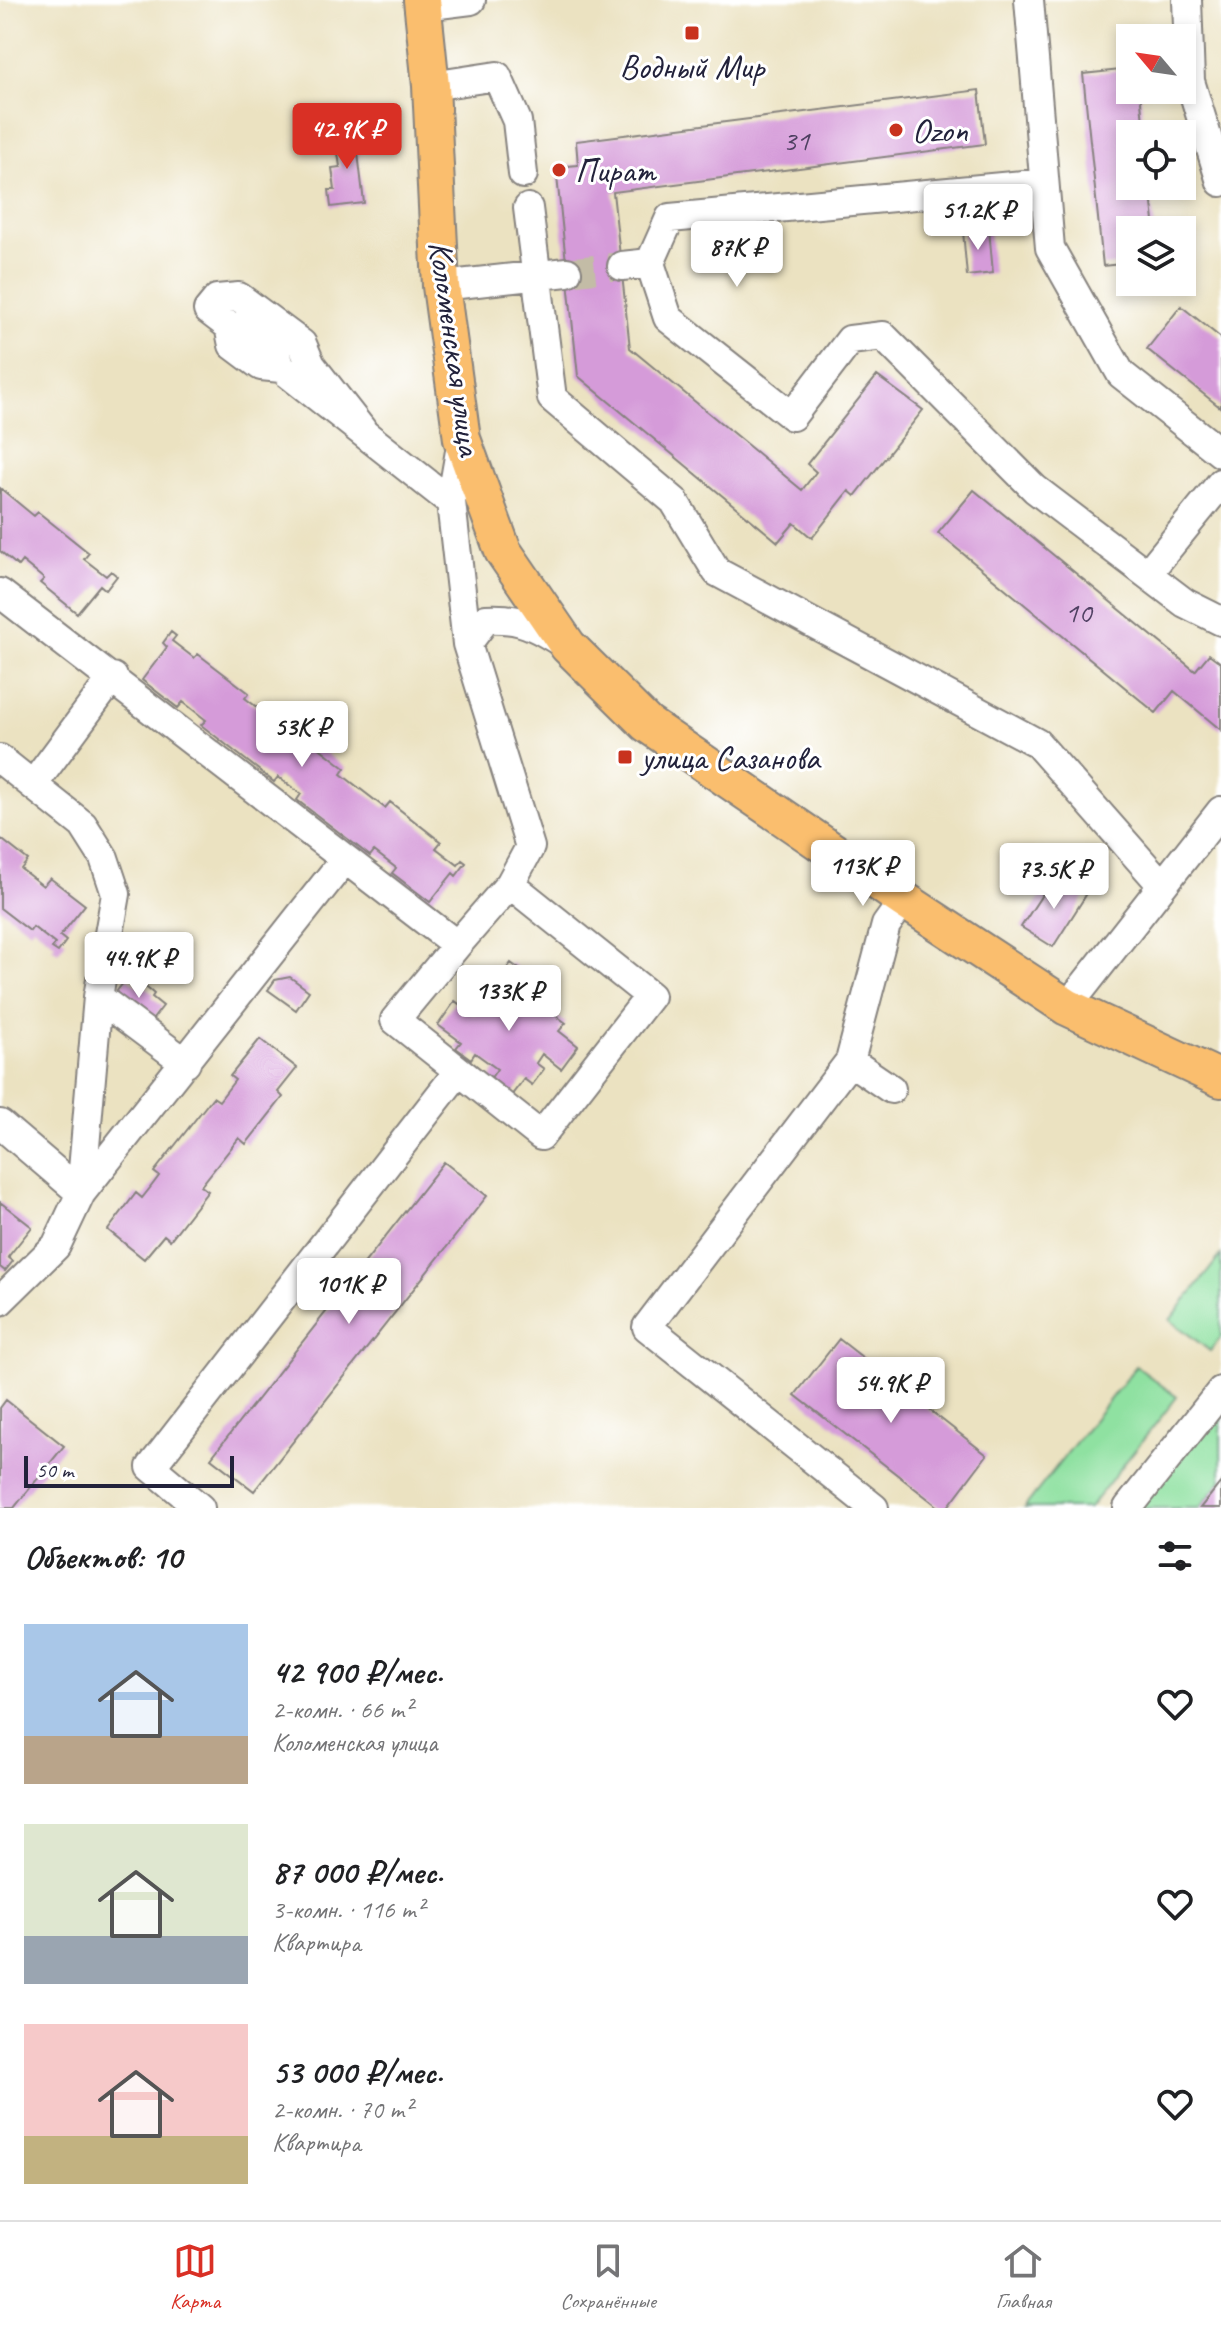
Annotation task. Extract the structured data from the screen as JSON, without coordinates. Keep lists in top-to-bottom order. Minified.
{"streets":{"main road":["Коломенская улица"]},"places":{"transit":["Водный Мир","улица Сазанова"],"other":["Ozon","Пират"]},"house_numbers":["31","10"],"scale_bar":"50 m","north":"top left","page":{"price":["42.9K ₽","51.2K ₽","87K ₽","53K ₽","113K ₽","73.5K ₽","44.9K ₽","133K ₽","101K ₽","54.9K ₽"],"scale":"50 m","heading":"Объектов: 10","list":[{"name":"42 900 ₽/мес.","note":"2-комн. · 66 m² · Коломенская улица"},{"name":"87 000 ₽/мес.","note":"3-комн. · 116 m² · Квартира"},{"name":"53 000 ₽/мес.","note":"2-комн. · 70 m² · Квартира"}],"tabs":["Карта","Сохранённые","Главная"]}}
